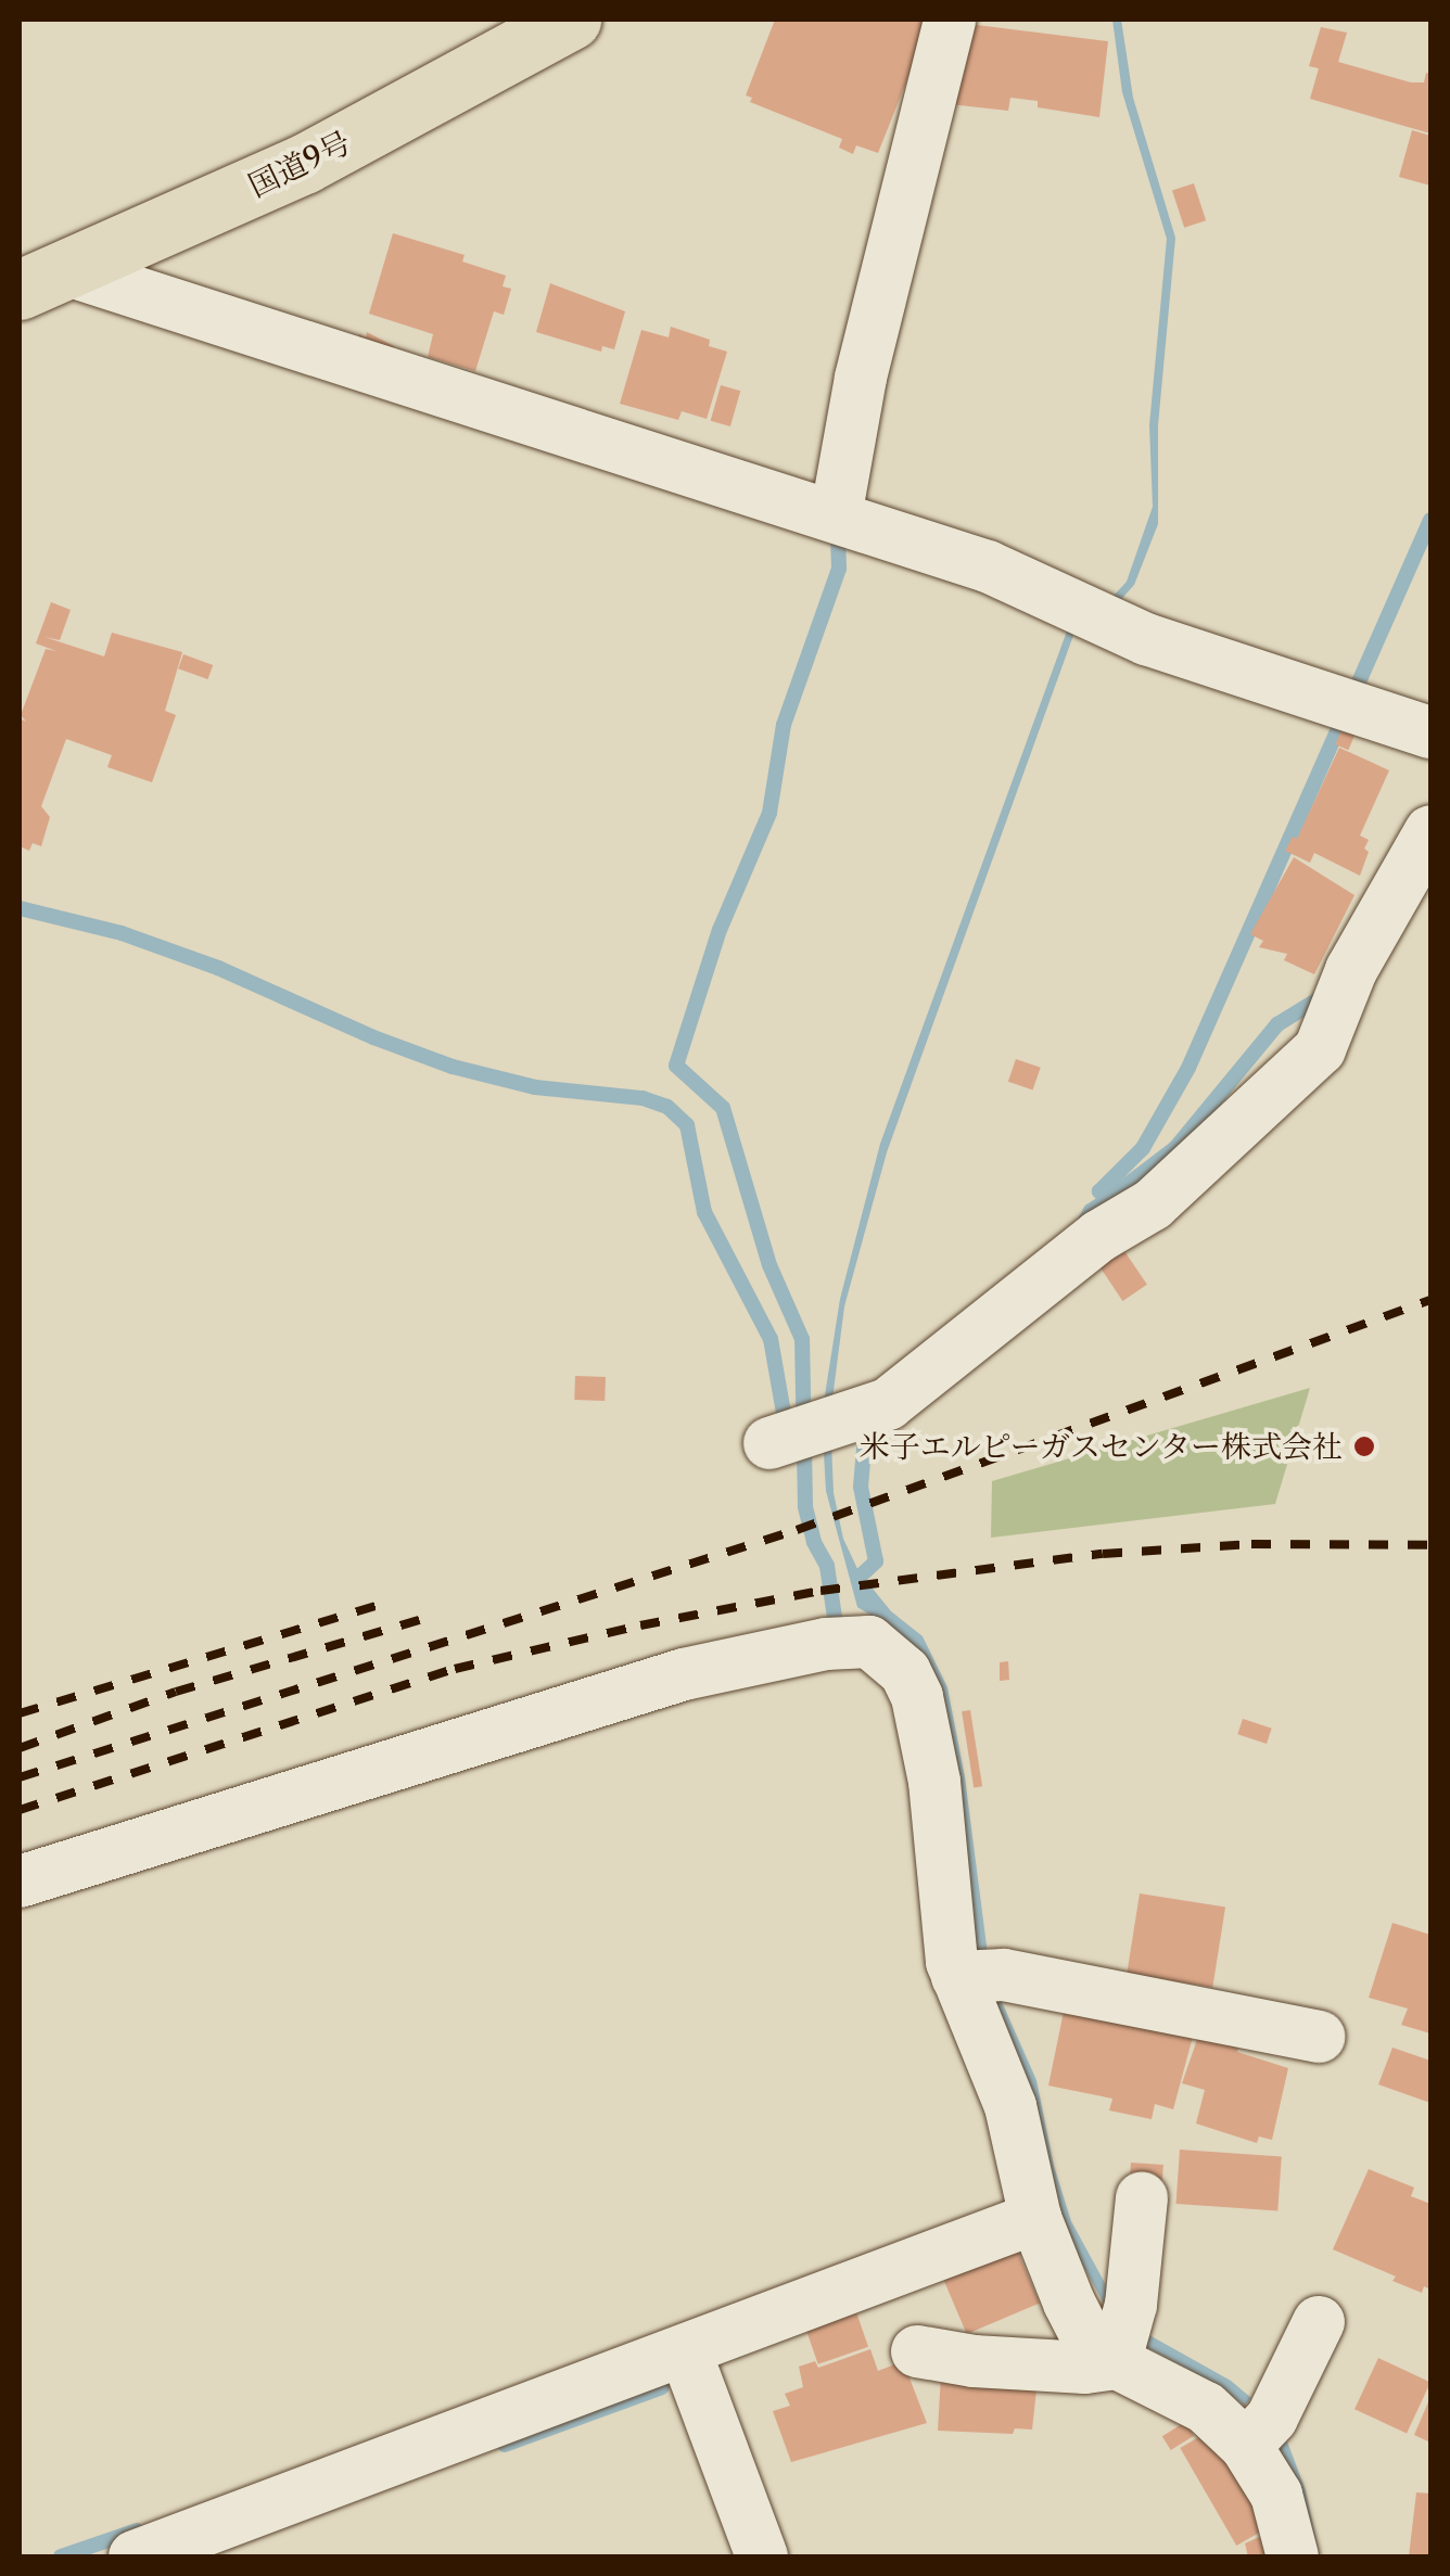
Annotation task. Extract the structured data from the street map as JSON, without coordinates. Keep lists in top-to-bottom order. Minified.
{"streets":{"highway":["国道9号"]},"places":["米子エルピーガスセンター株式会社"]}
